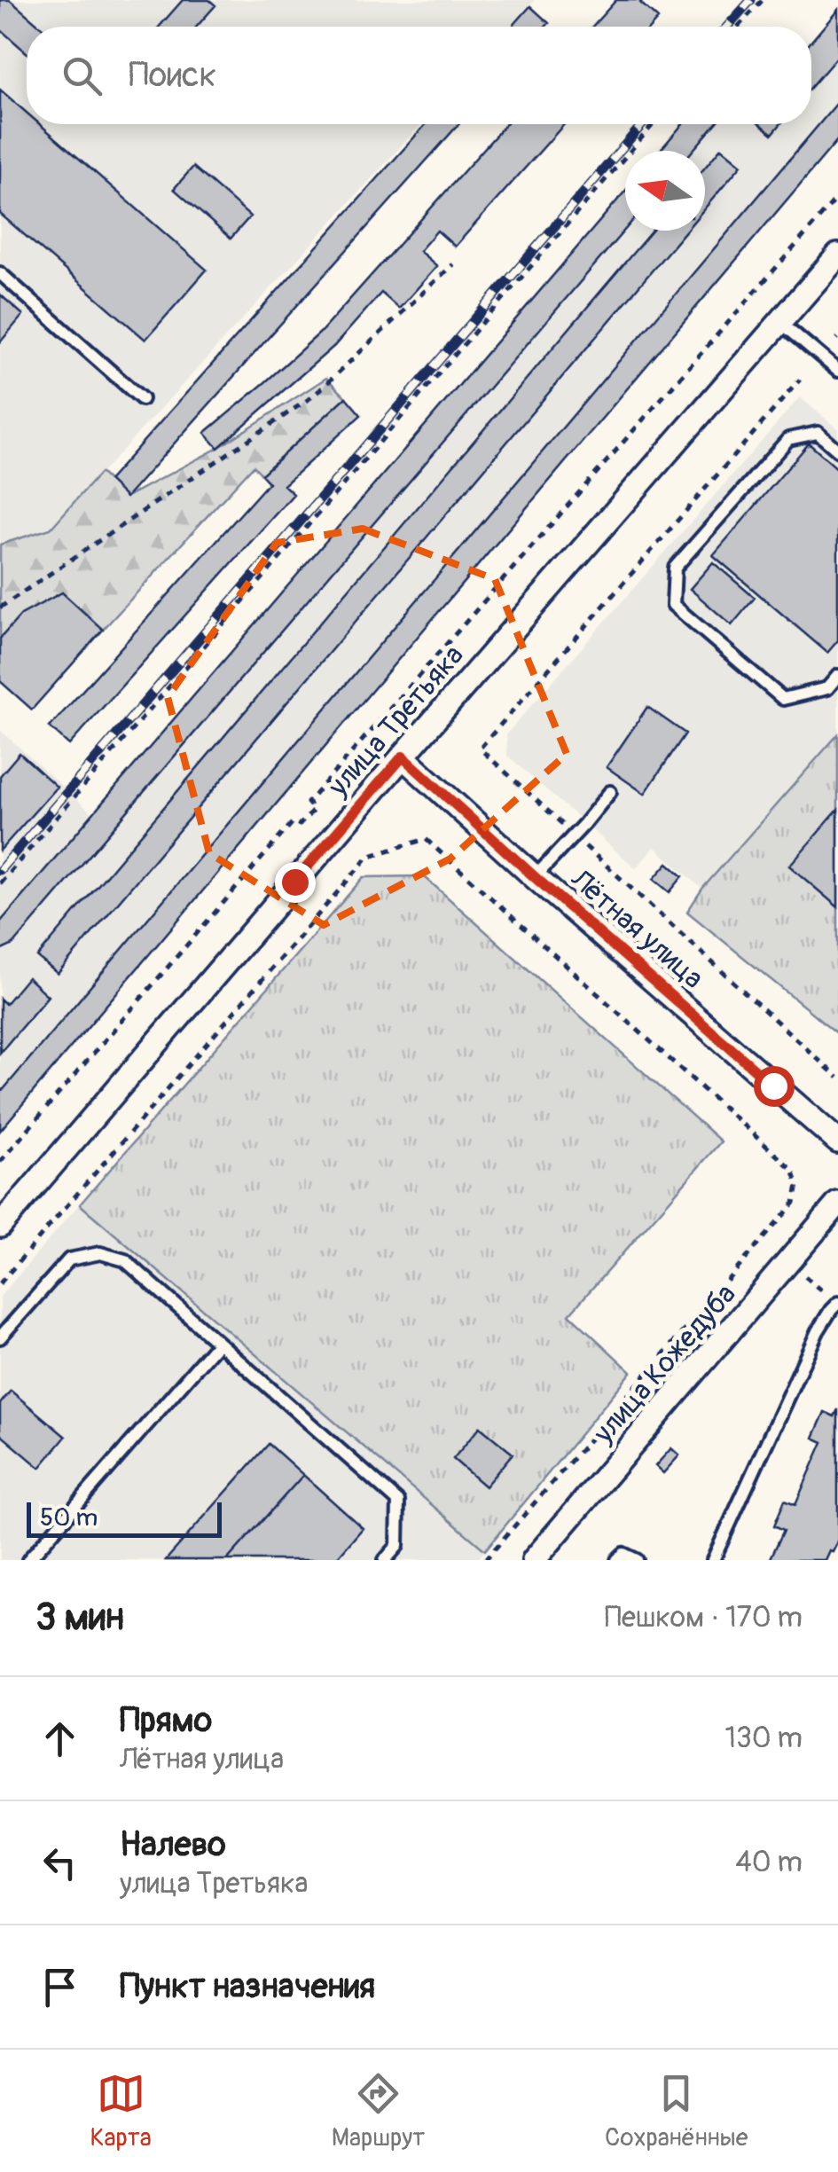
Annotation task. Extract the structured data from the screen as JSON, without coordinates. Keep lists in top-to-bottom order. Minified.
{"streets":{"street":["улица Третьяка","Лётная улица","улица Кожедуба"]},"crossings":[["улица Третьяка","Лётная улица"]],"scale_bar":"50 m","north":"left","page":{"search":"Поиск","scale":"50 m","heading":["3 мин","Пешком · 170 m"],"list":[["Прямо","Лётная улица","130 m"],["Налево","улица Третьяка","40 m"],"Пункт назначения"],"nav":["Карта","Маршрут","Сохранённые"]}}
